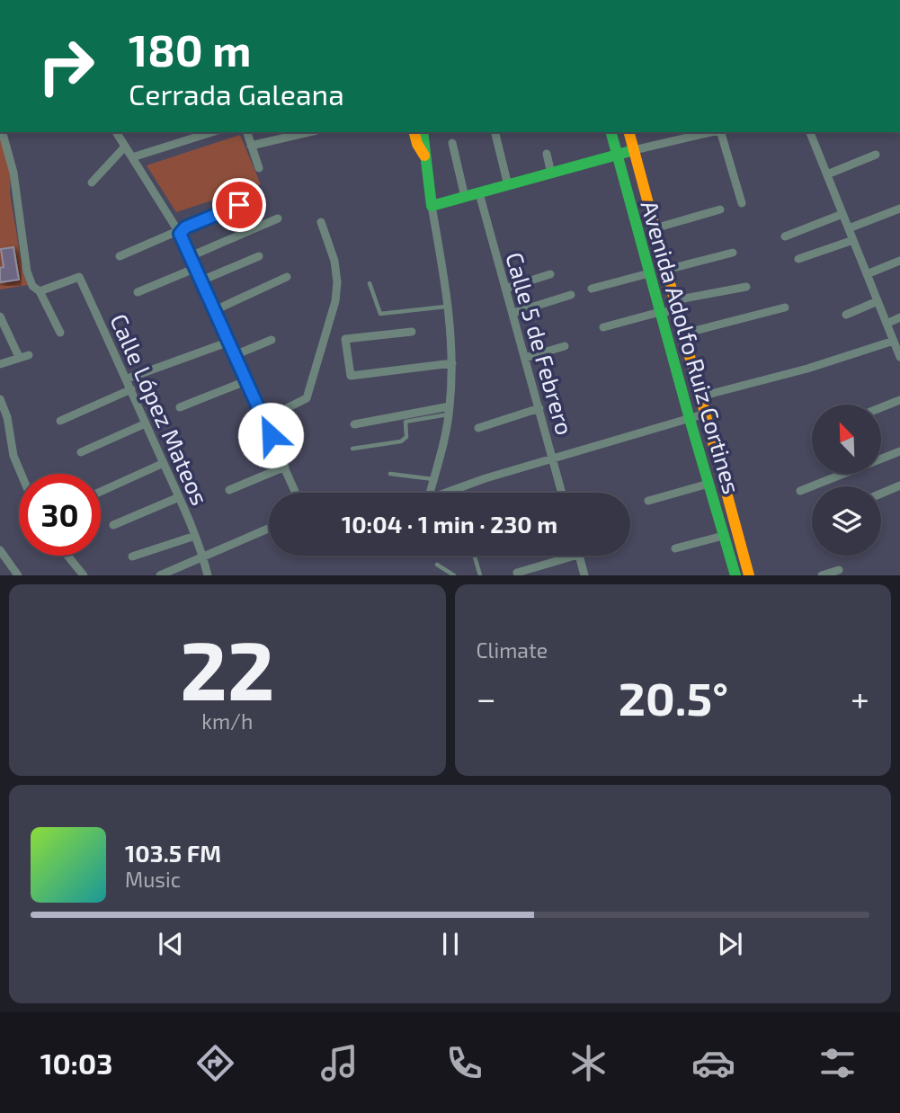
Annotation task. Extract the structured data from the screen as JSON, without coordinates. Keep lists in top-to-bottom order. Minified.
{"streets":{"street":["Calle 5 de Febrero","Avenida Adolfo Ruiz Cortines","Calle López Mateos"]},"north":"top left","page":{"turn":["180 m","Cerrada Galeana"],"limit":"30","trip":"10:04 · 1 min · 230 m","tile":[["22","km/h"],"Climate"],"heat":["−","20.5°","+"],"song":["103.5 FM","Music"],"tabs":"10:03"}}
